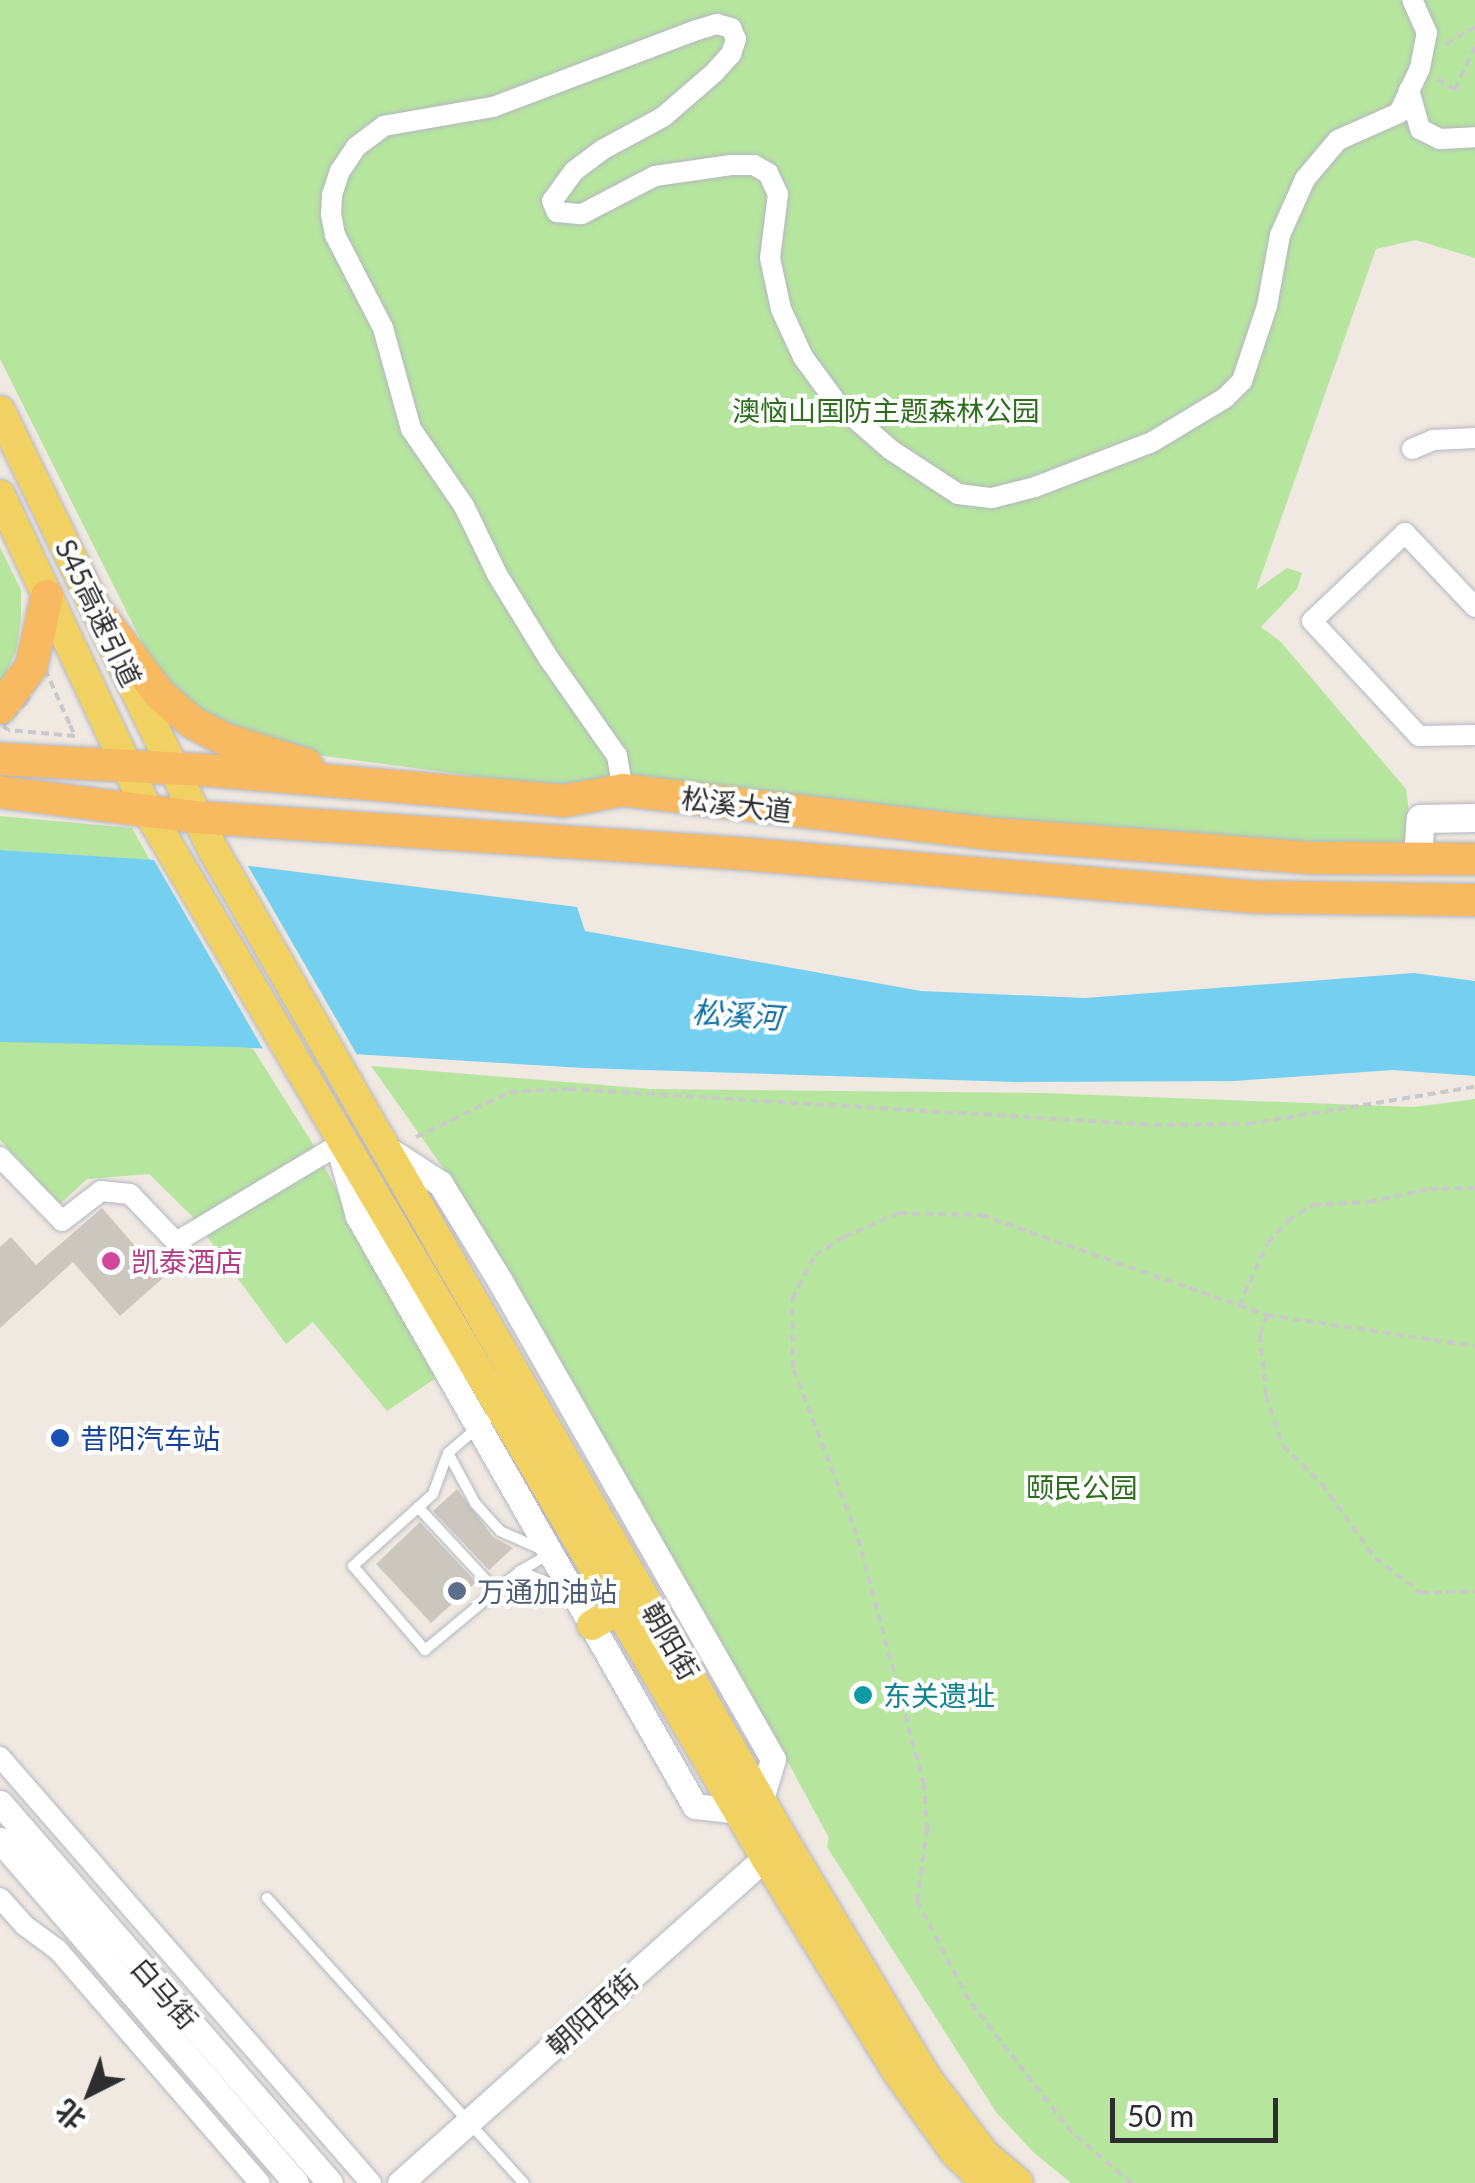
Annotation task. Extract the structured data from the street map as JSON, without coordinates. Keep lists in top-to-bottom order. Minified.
{"streets":{"highway":["松溪大道"],"main road":["S45高速引道","朝阳街"],"street":["白马街","朝阳西街"]},"crossings":[["S45高速引道","松溪大道"],["S45高速引道","朝阳街"],["朝阳街","朝阳西街"]],"water":["松溪河"],"parks":["澳恼山国防主题森林公园","颐民公园"],"places":["凯泰酒店","昔阳汽车站","万通加油站","东关遗址"],"scale_bar":"50 m","north":"bottom left"}
